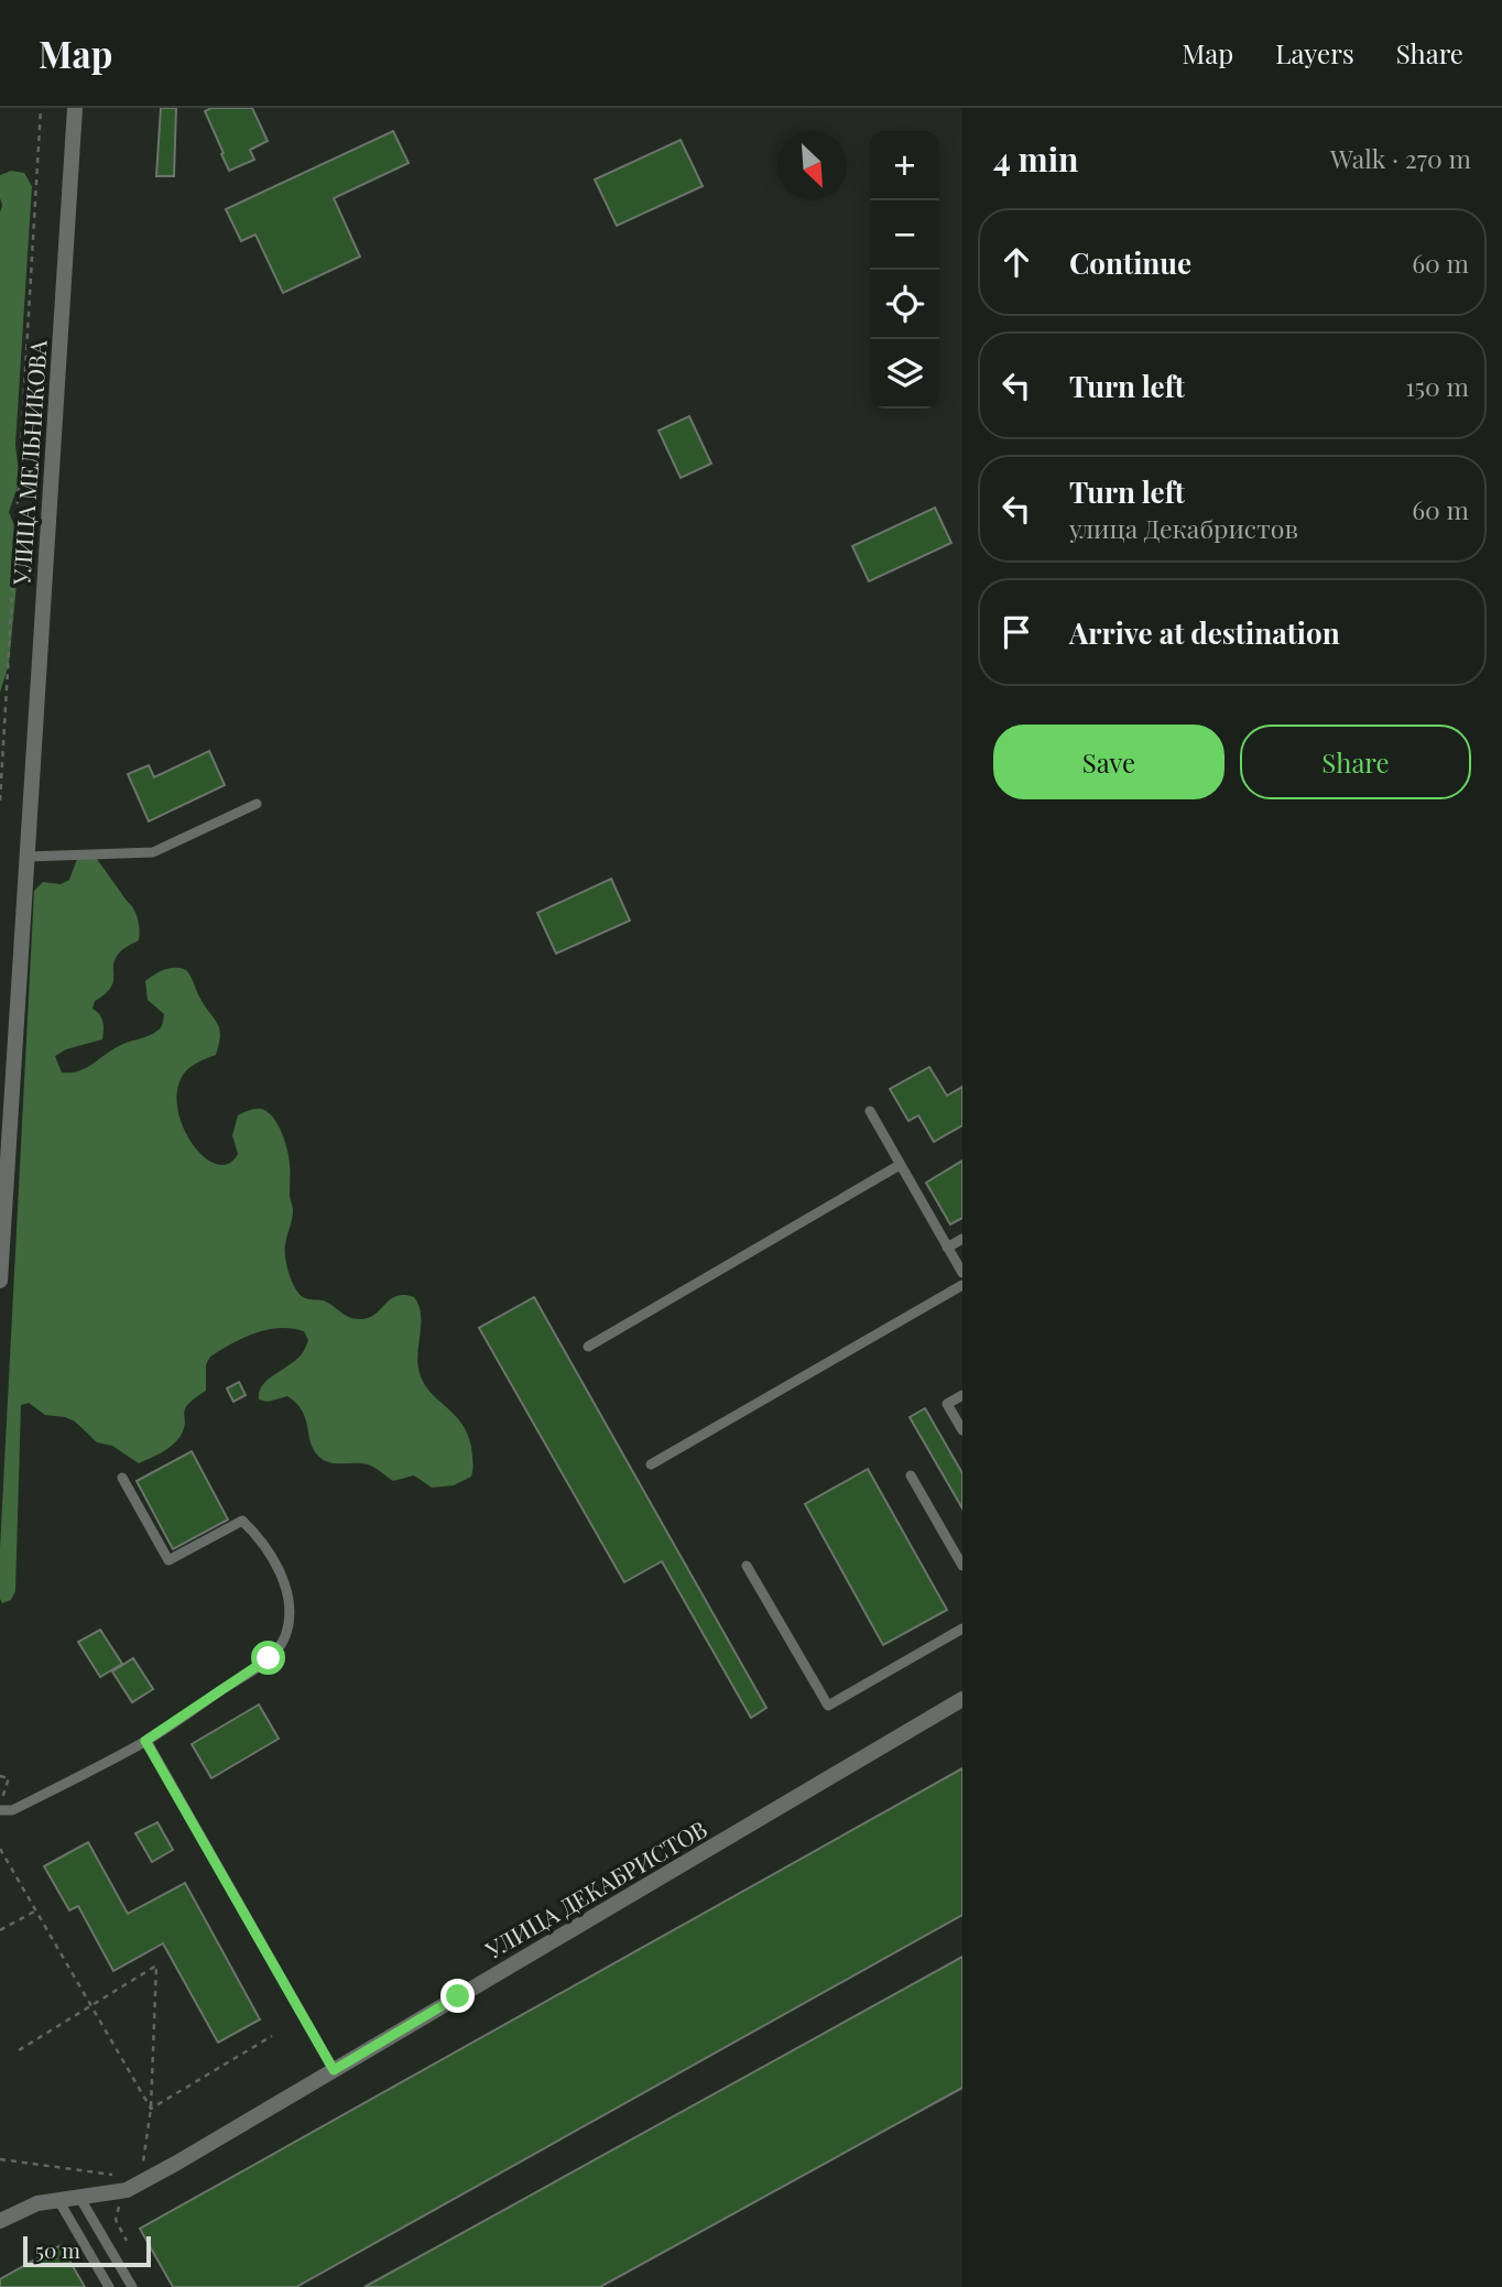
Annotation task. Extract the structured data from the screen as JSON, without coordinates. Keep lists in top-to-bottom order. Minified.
{"streets":{"street":["УЛИЦА МЕЛЬНИКОВА","УЛИЦА ДЕКАБРИСТОВ"]},"scale_bar":"50 m","north":"bottom right","page":{"header":"Map","nav":["Map","Layers","Share"],"heading":["4 min","Walk · 270 m"],"map_buttons":["+","−"],"list":[["Continue","60 m"],["Turn left","150 m"],["Turn left","улица Декабристов","60 m"],"Arrive at destination"],"buttons":["Save","Share"],"scale":"50 m"}}
